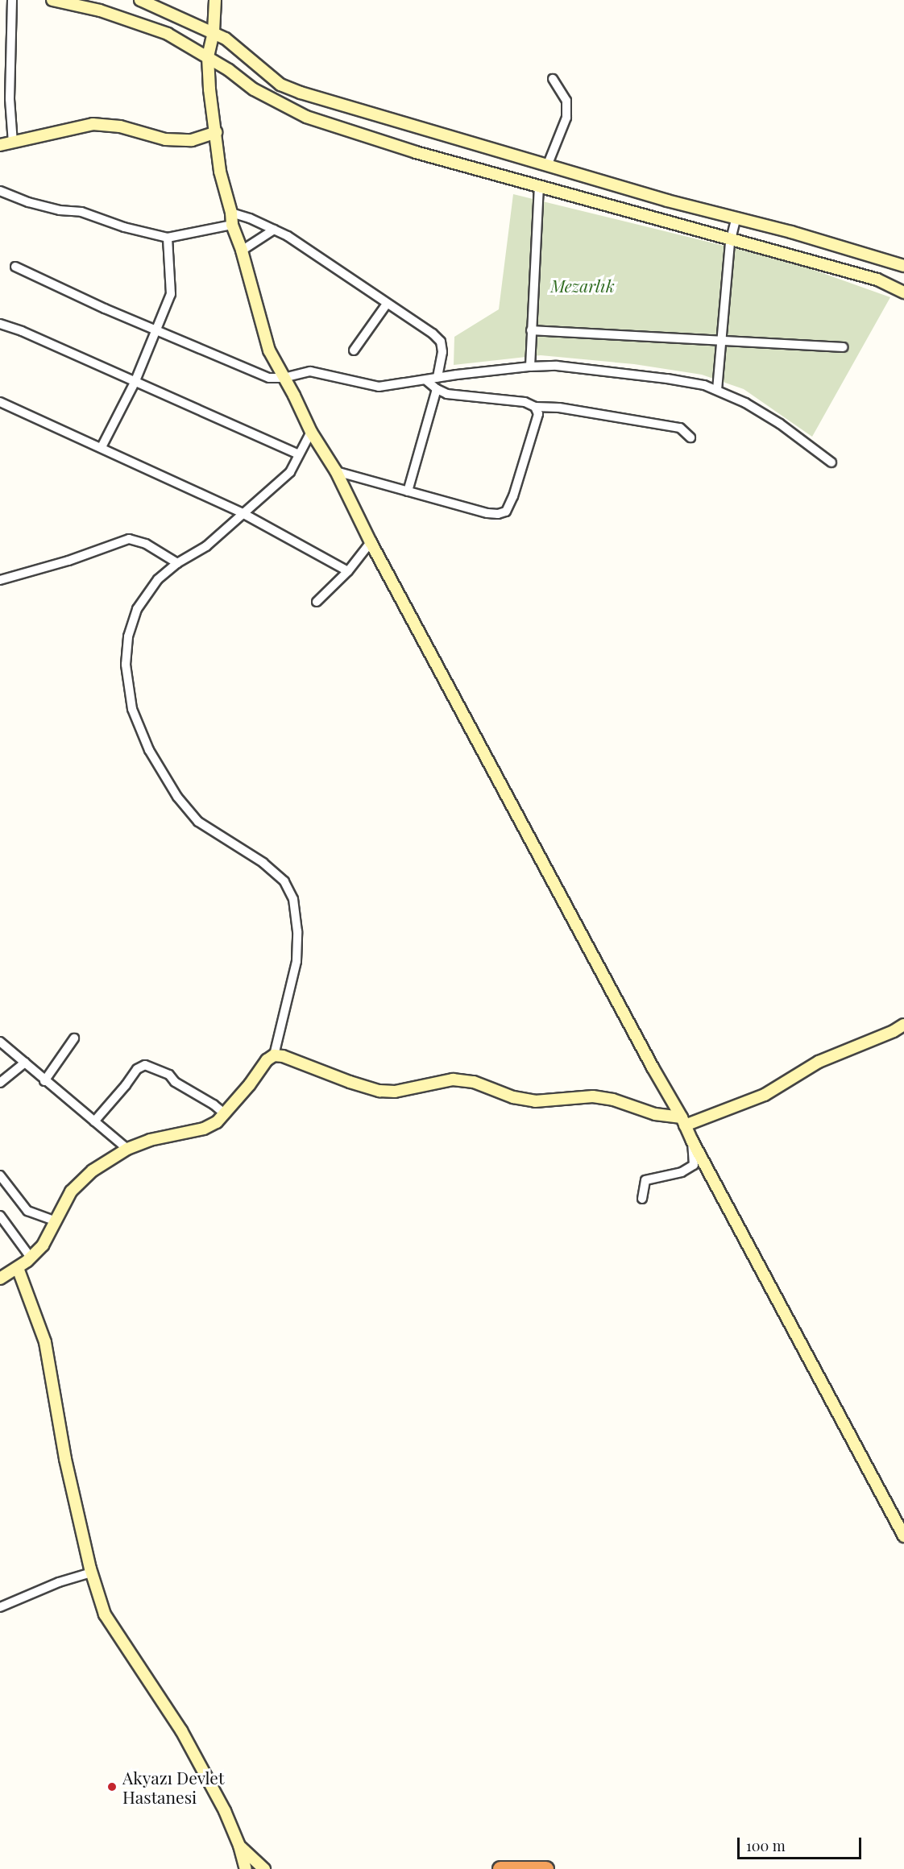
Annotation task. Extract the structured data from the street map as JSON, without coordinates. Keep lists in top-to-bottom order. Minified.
{"parks":["Mezarlık"],"places":["Akyazı Devlet Hastanesi"],"scale_bar":"100 m"}
